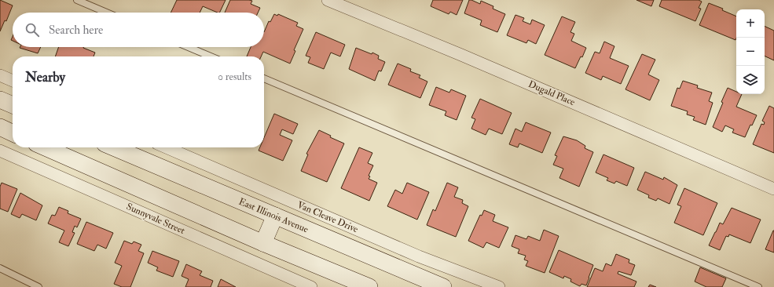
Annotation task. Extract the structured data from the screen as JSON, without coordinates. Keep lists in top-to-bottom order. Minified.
{"streets":{"main road":["East Illinois Avenue"],"street":["Dugald Place","Van Cleave Drive","Sunnyvale Street"]},"page":{"map_buttons":["+","−"],"search":"Search here","heading":["Nearby","0 results"]}}
